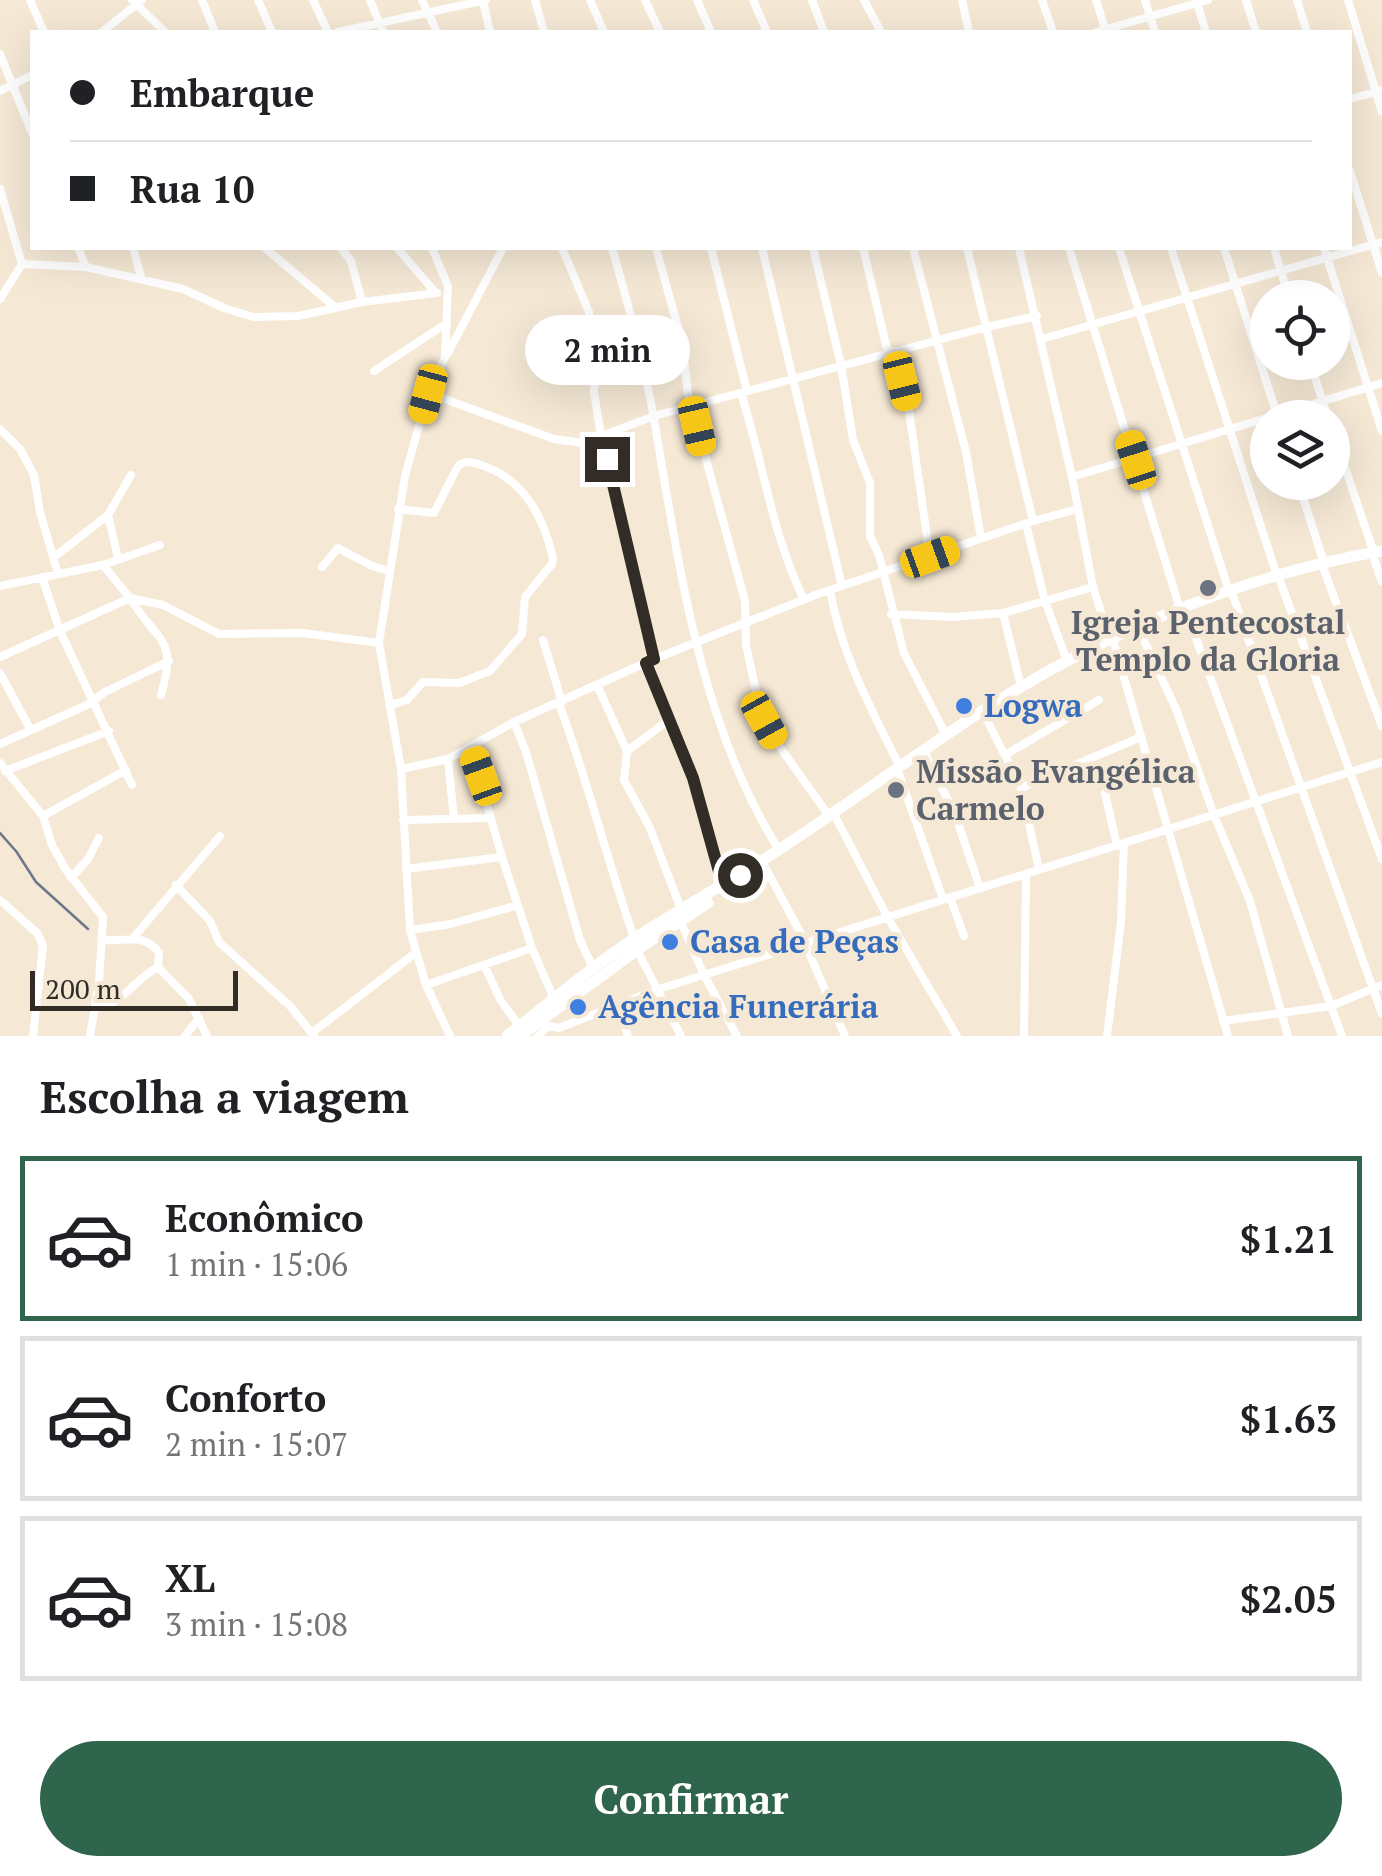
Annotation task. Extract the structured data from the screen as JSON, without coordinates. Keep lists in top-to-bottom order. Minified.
{"places":["Igreja Pentecostal Templo da Gloria","Logwa","Missão Evangélica Carmelo","Casa de Peças","Agência Funerária"],"scale_bar":"200 m","page":{"banner":["Embarque","Rua 10"],"bubble":"2 min","scale":"200 m","heading":"Escolha a viagem","list":[{"name":"Econômico","note":"1 min · 15:06","value":"$1.21"},{"name":"Conforto","note":"2 min · 15:07","value":"$1.63"},{"name":"XL","note":"3 min · 15:08","value":"$2.05"}],"buttons":"Confirmar"}}
